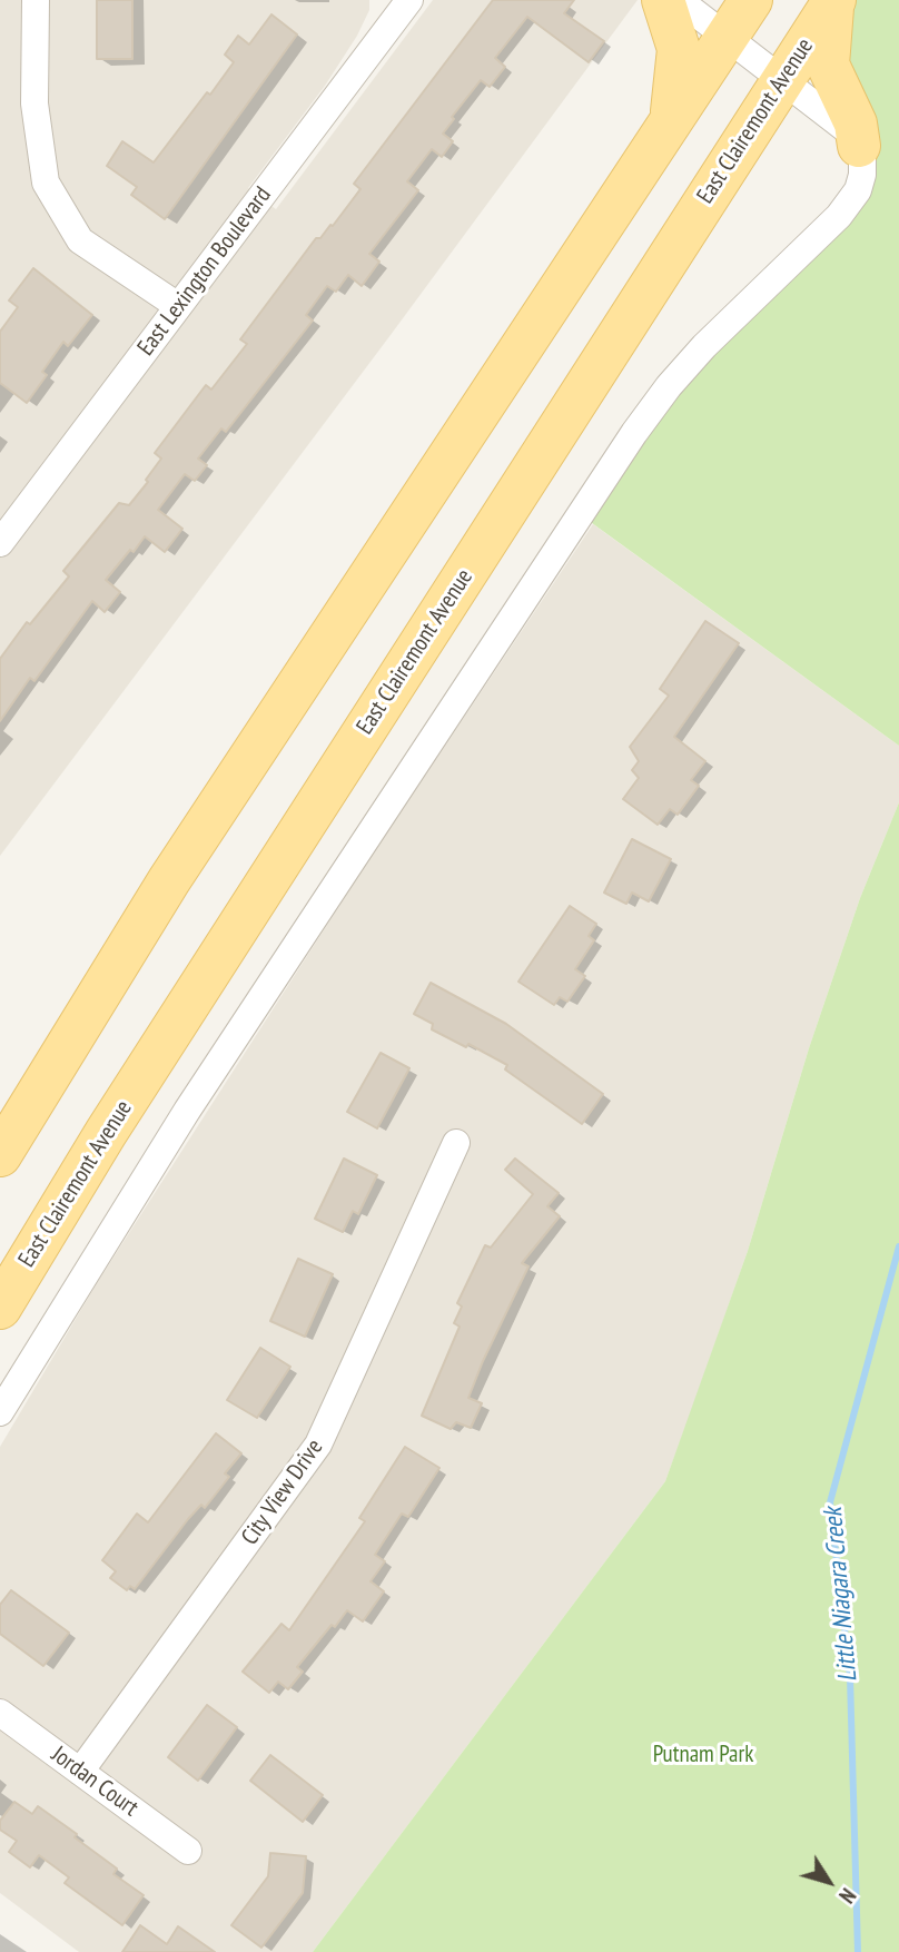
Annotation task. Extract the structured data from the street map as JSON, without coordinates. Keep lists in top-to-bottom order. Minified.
{"streets":{"main road":["East Clairemont Avenue"],"street":["East Lexington Boulevard","City View Drive","Jordan Court"]},"crossings":[["City View Drive","Jordan Court"]],"water":["Little Niagara Creek"],"parks":["Putnam Park"],"north":"bottom right"}
